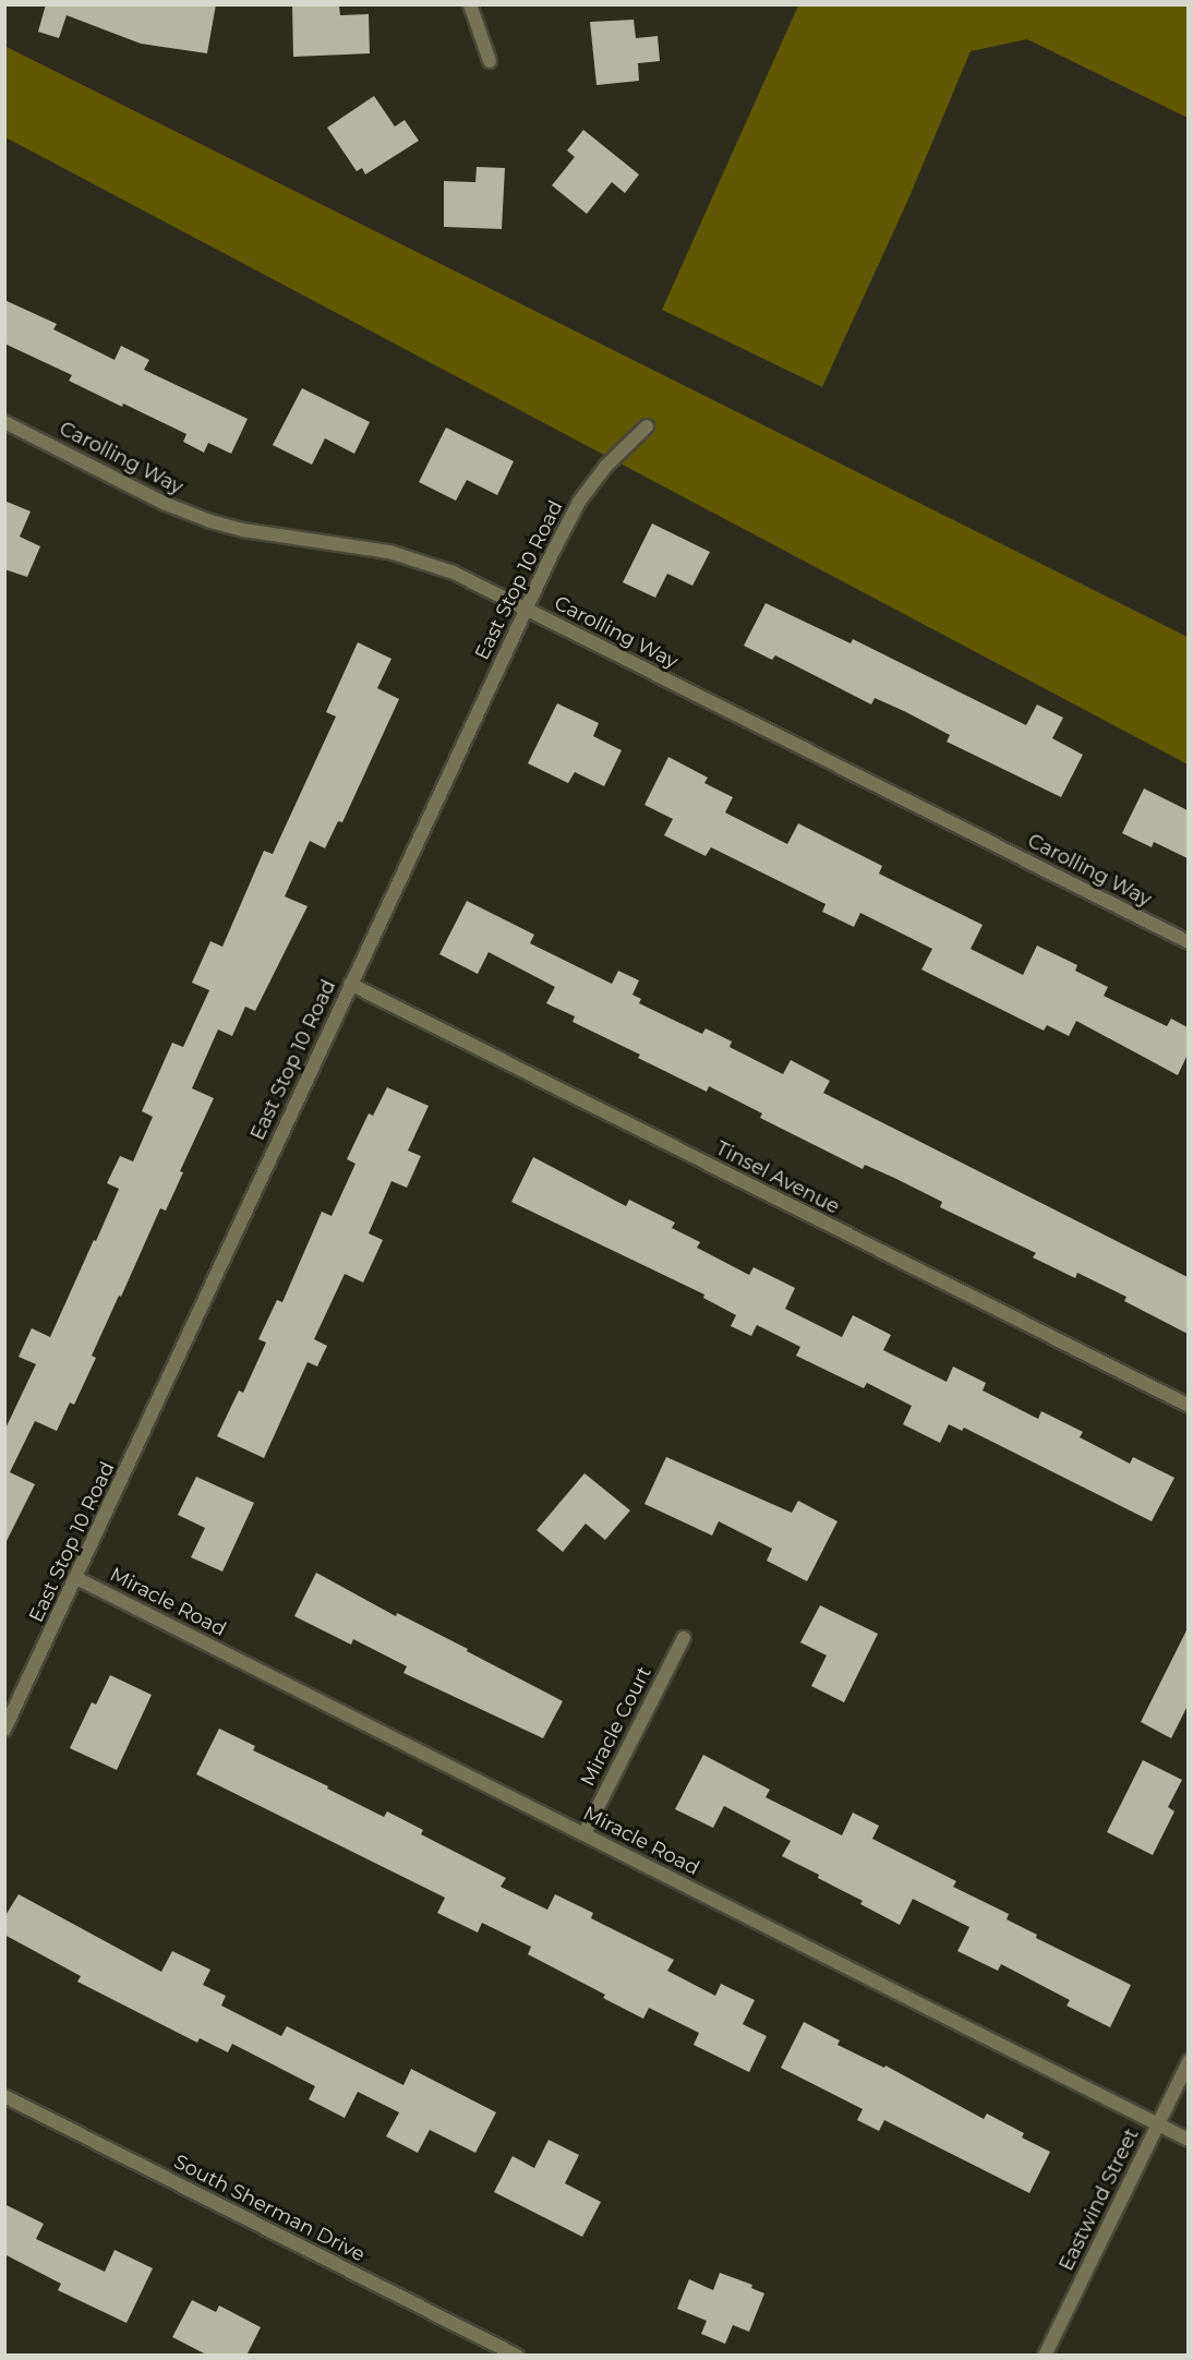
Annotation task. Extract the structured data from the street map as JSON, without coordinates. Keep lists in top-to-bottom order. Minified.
{"streets":{"street":["Carolling Way","East Stop 10 Road","Tinsel Avenue","Miracle Road","Miracle Court","Eastwind Street","South Sherman Drive"]},"crossings":[["Carolling Way","East Stop 10 Road"],["East Stop 10 Road","Tinsel Avenue"],["East Stop 10 Road","Miracle Road"],["Miracle Road","Miracle Court"],["Miracle Road","Eastwind Street"]]}
